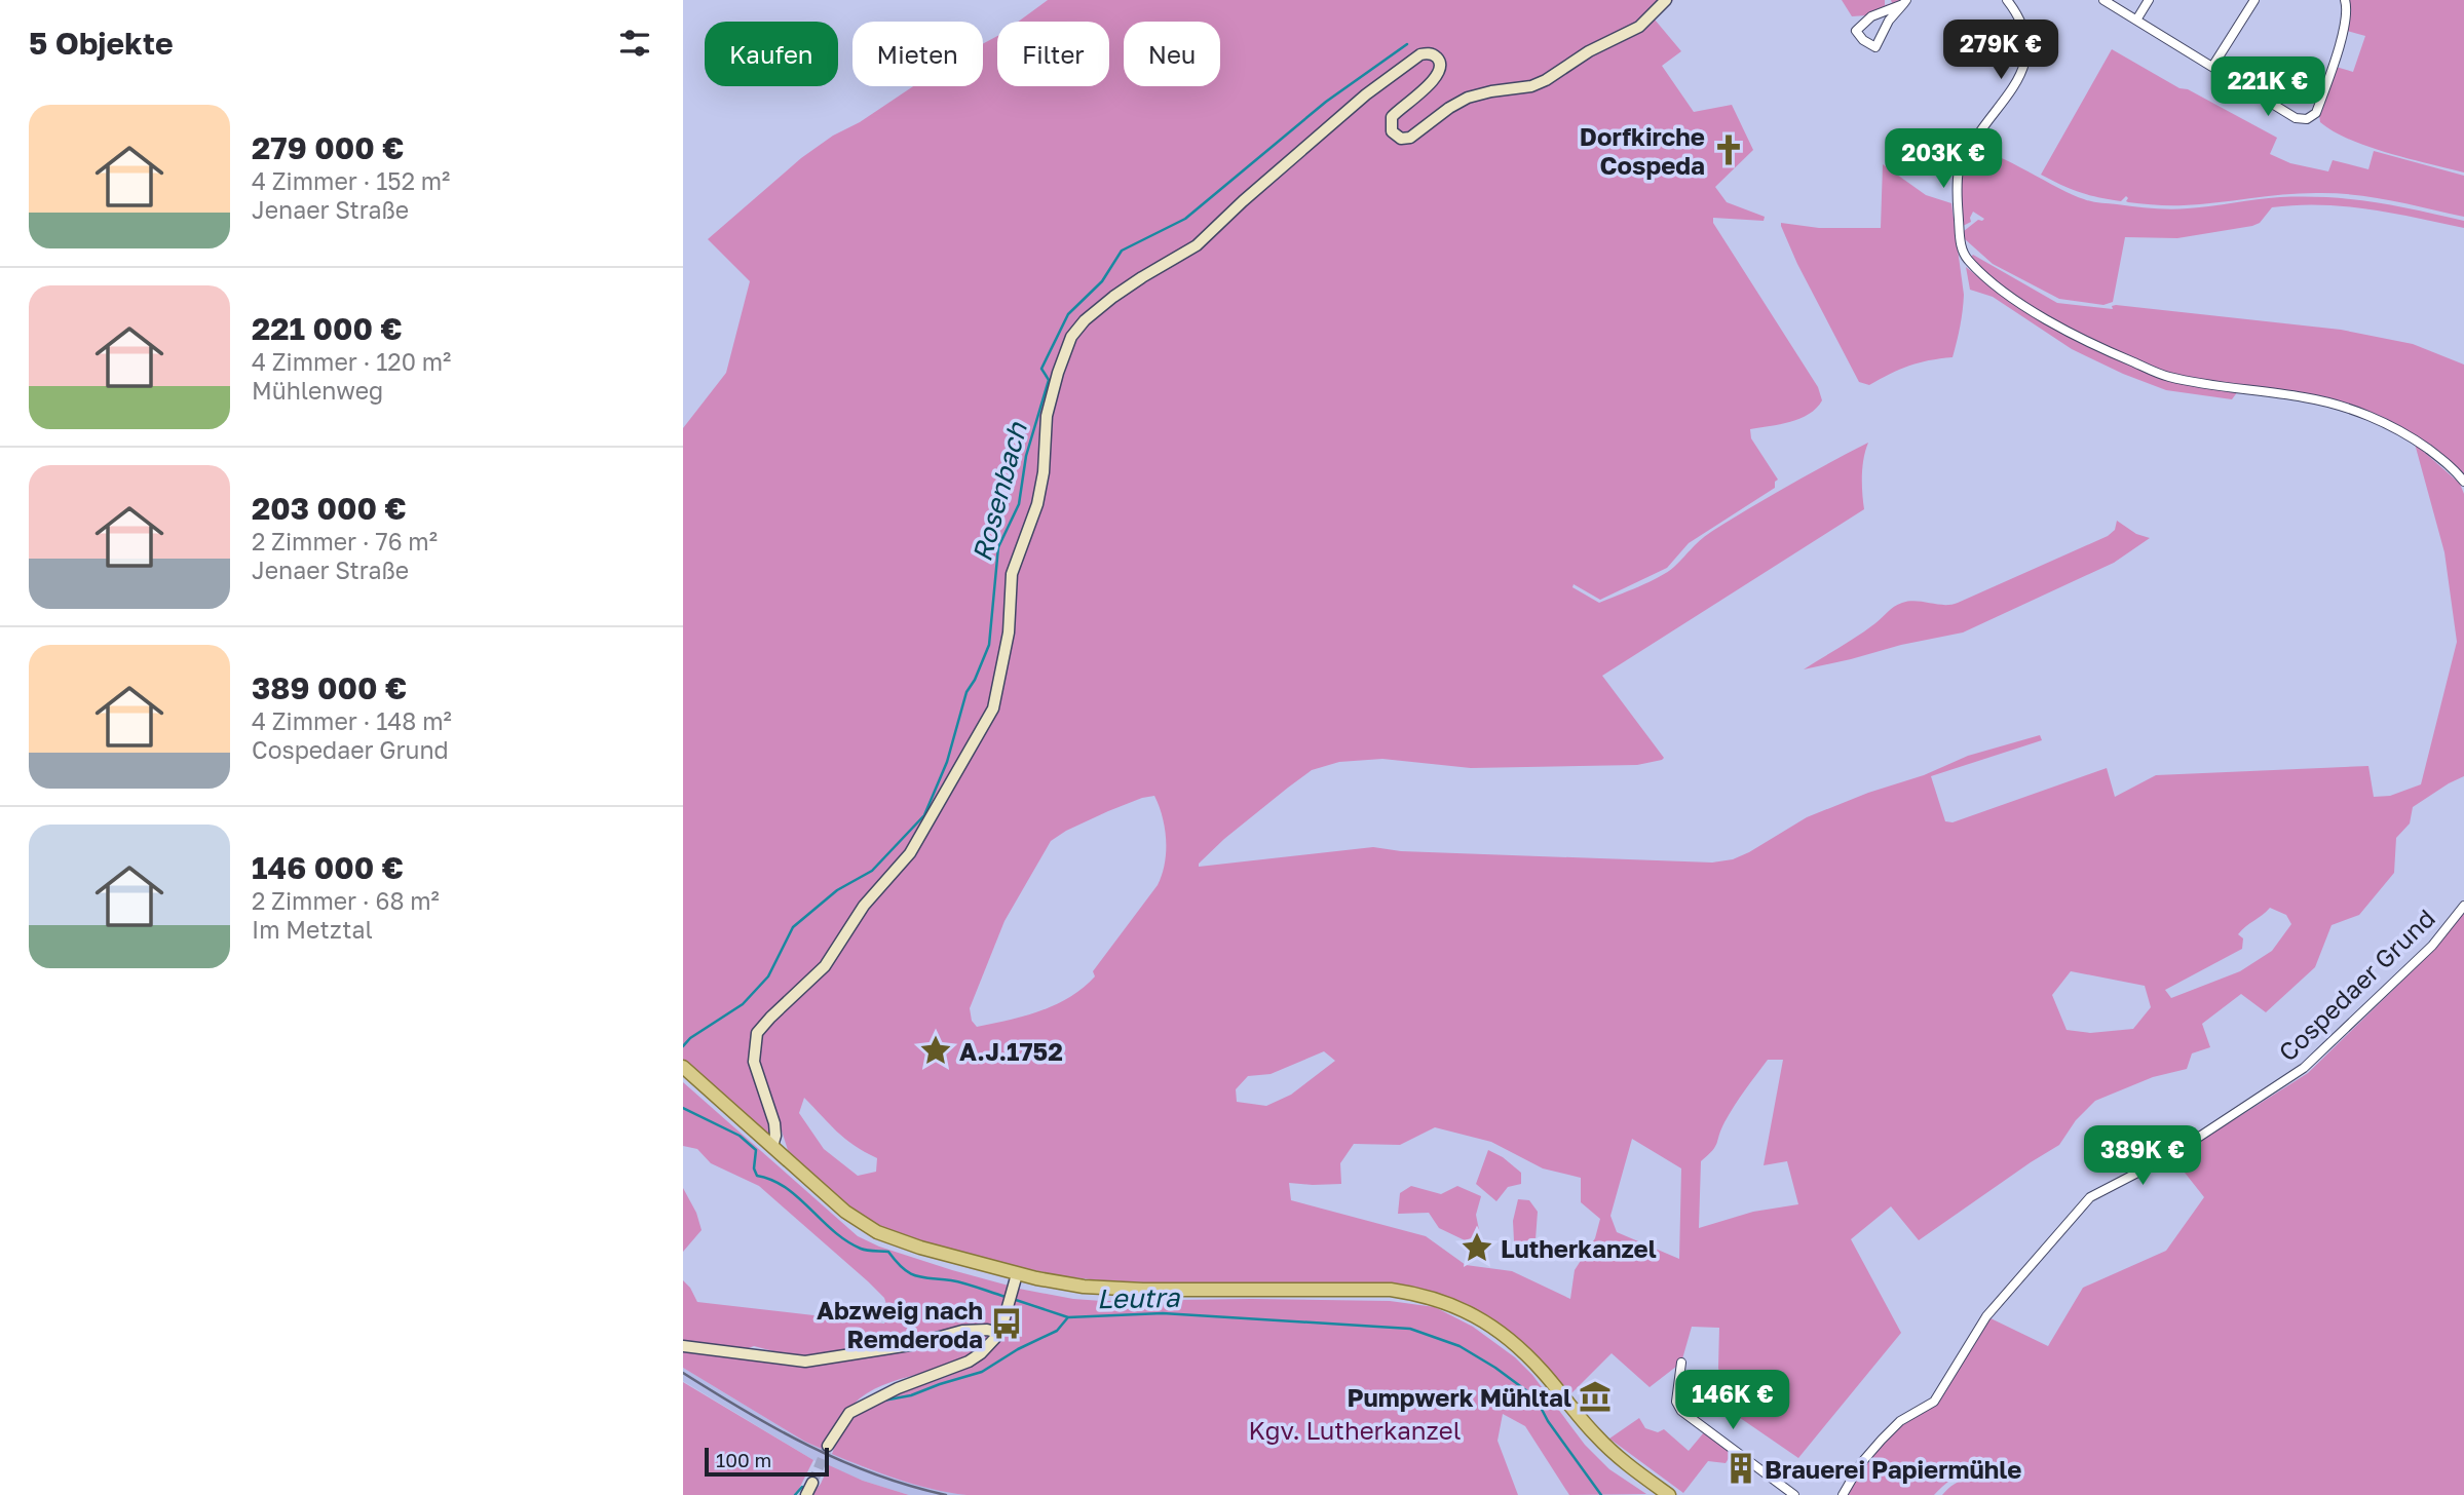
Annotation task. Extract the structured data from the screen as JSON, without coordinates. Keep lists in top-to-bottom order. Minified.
{"streets":{"street":["Cospedaer Grund"]},"water":["Rosenbach","Leutra"],"parks":["Kgv. Lutherkanzel"],"places":{"church":["Dorfkirche Cospeda"],"place":["A.J.1752","Lutherkanzel"],"bus stop":["Abzweig nach Remderoda"],"museum":["Pumpwerk Mühltal"],"building":["Brauerei Papiermühle"]},"scale_bar":"100 m","page":{"heading":"5 Objekte","price":["279K €","221K €","203K €","389K €","146K €"],"chip":["Kaufen","Mieten","Filter","Neu"],"list":[{"name":"279 000 €","note":"4 Zimmer · 152 m² · Jenaer Straße"},{"name":"221 000 €","note":"4 Zimmer · 120 m² · Mühlenweg"},{"name":"203 000 €","note":"2 Zimmer · 76 m² · Jenaer Straße"},{"name":"389 000 €","note":"4 Zimmer · 148 m² · Cospedaer Grund"},{"name":"146 000 €","note":"2 Zimmer · 68 m² · Im Metztal"}],"scale":"100 m"}}
